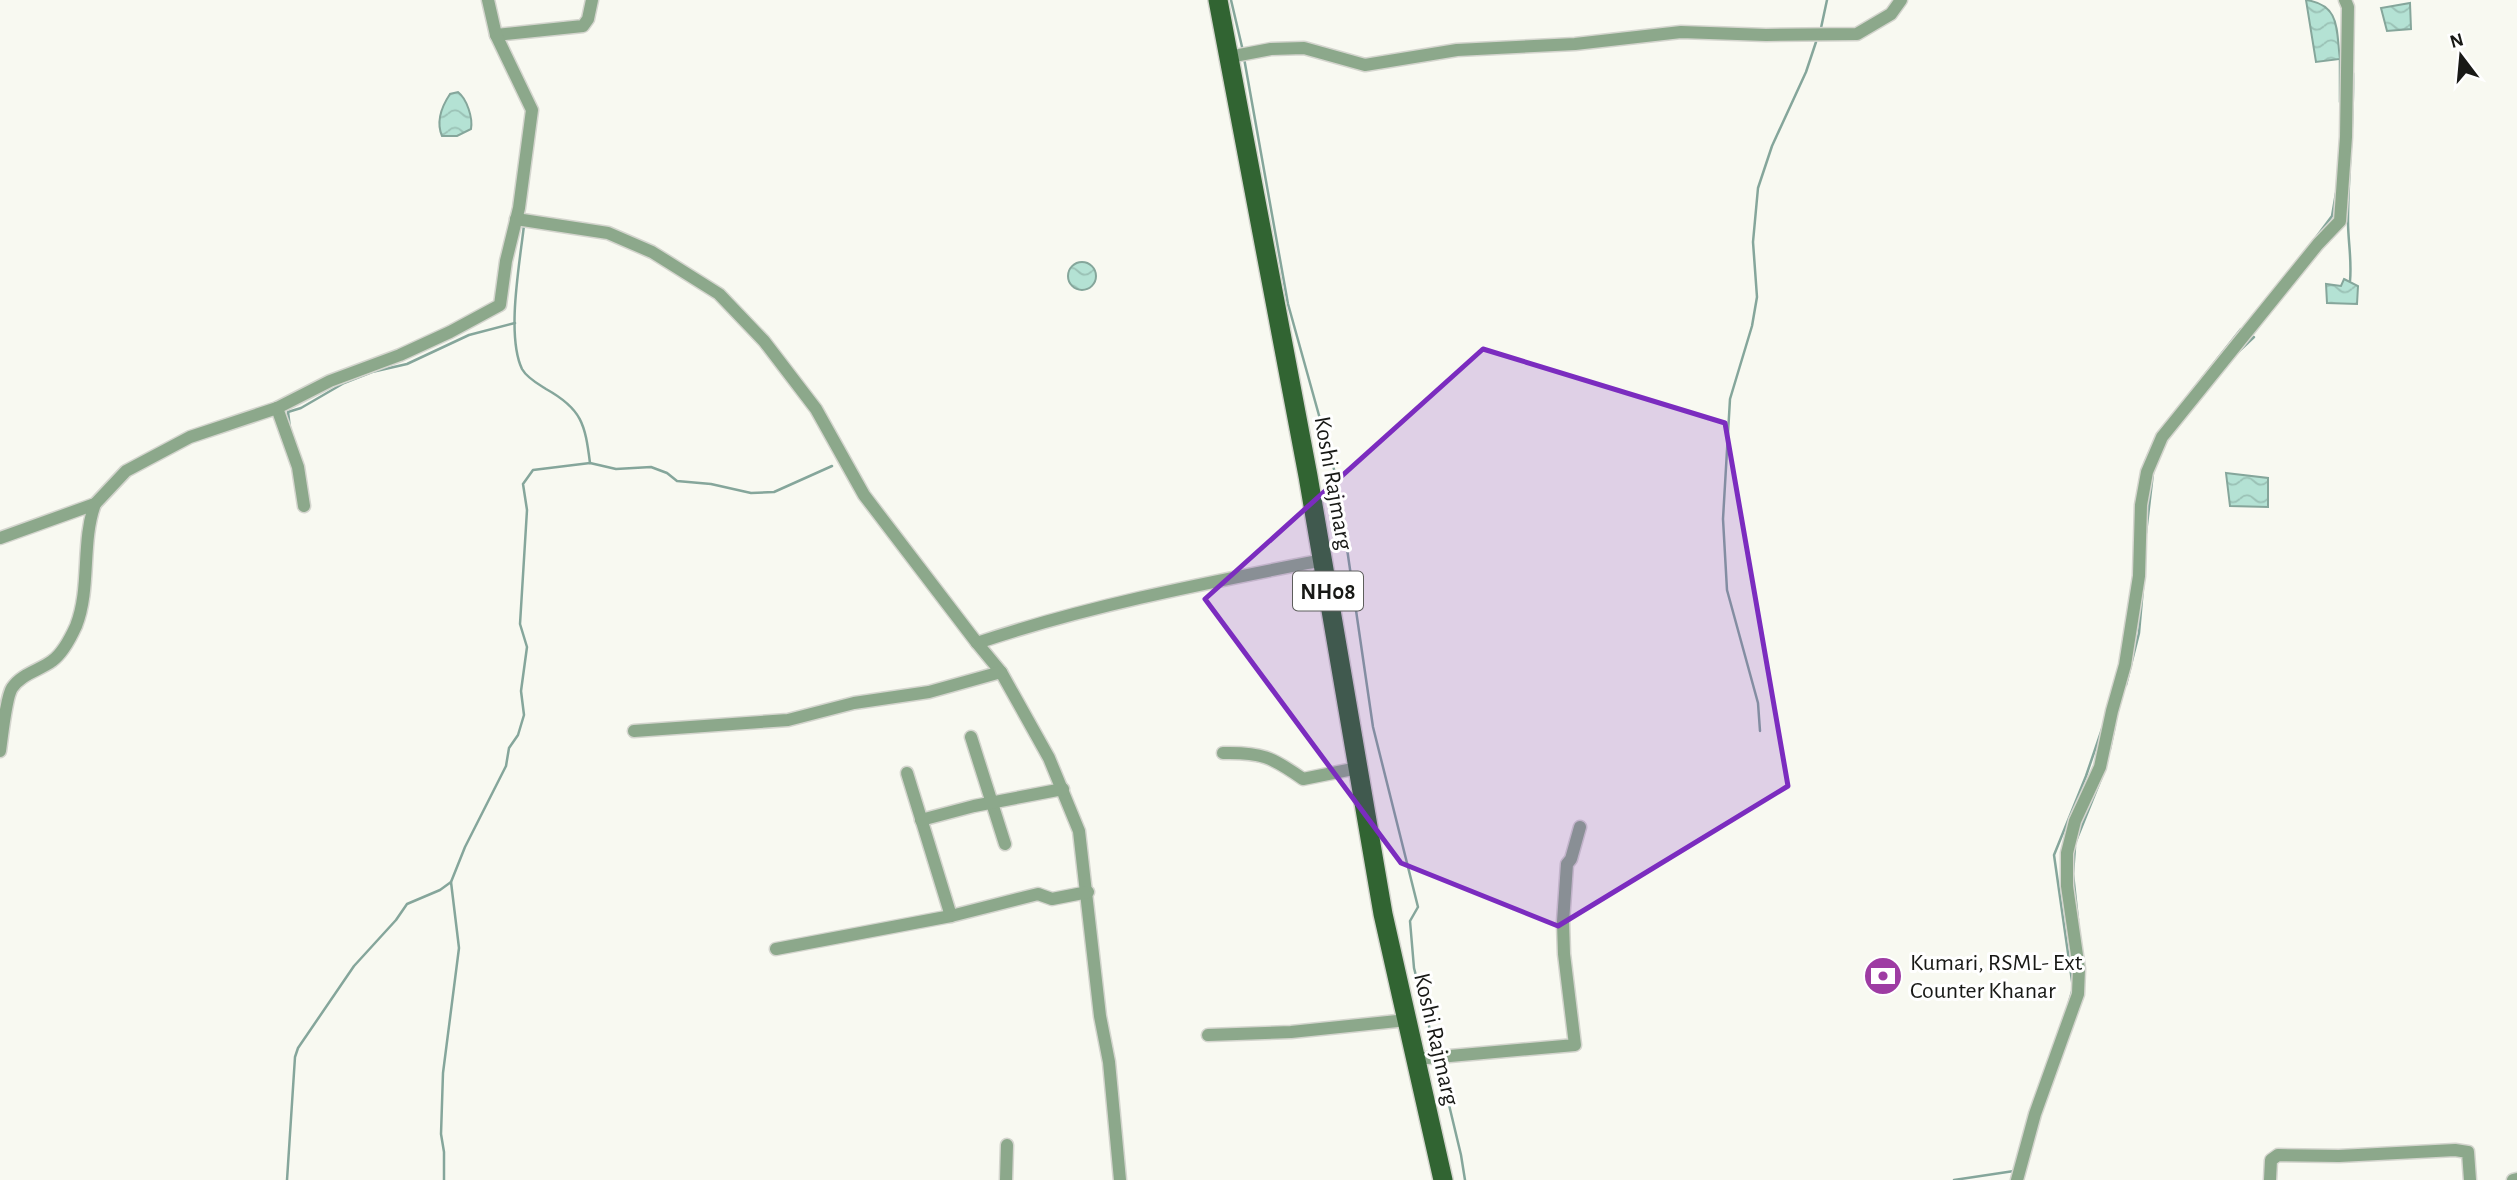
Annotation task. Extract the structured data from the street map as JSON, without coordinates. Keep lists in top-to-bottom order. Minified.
{"streets":{"main road":["Koshi Rajmarg","NH08"]},"places":{"bank":["Kumari, RSML- Ext Counter Khanar"]},"north":"top"}
